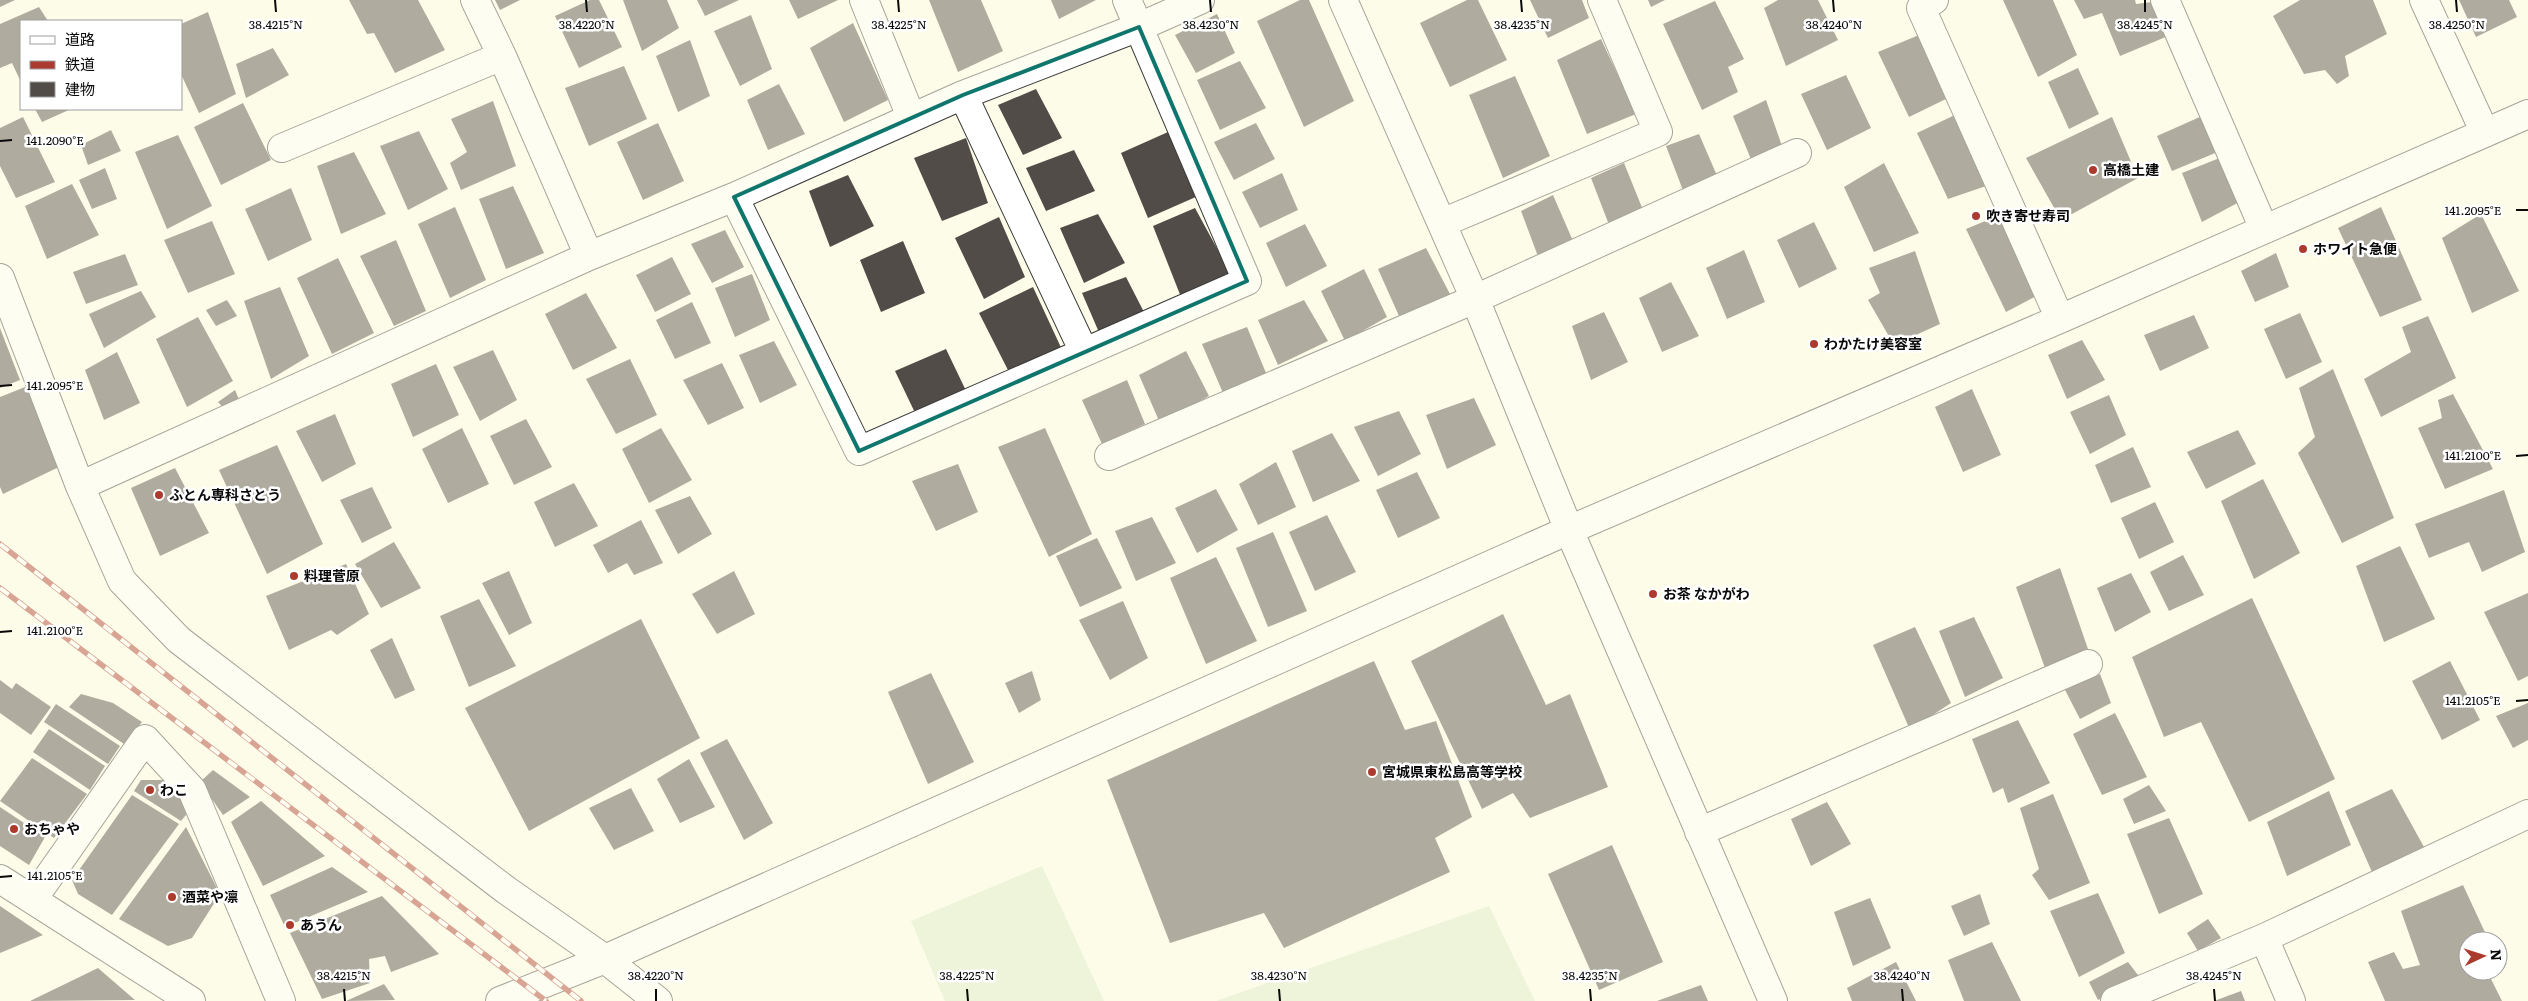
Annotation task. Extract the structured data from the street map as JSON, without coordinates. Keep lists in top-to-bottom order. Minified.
{"places":["高橋土建","吹き寄せ寿司","ホワイト急便","わかたけ美容室","ふとん専科さとう","料理菅原","お茶 なかがわ","宮城県東松島高等学校","わこ","おちゃや","酒菜や凛","あうん"],"legend":["道路","鉄道","建物"],"north":"right","coordinates":["38.4215°N","38.4220°N","38.4225°N","38.4230°N","38.4235°N","38.4240°N","38.4245°N","38.4250°N","141.2090°E","141.2095°E","141.2100°E","141.2105°E"]}
